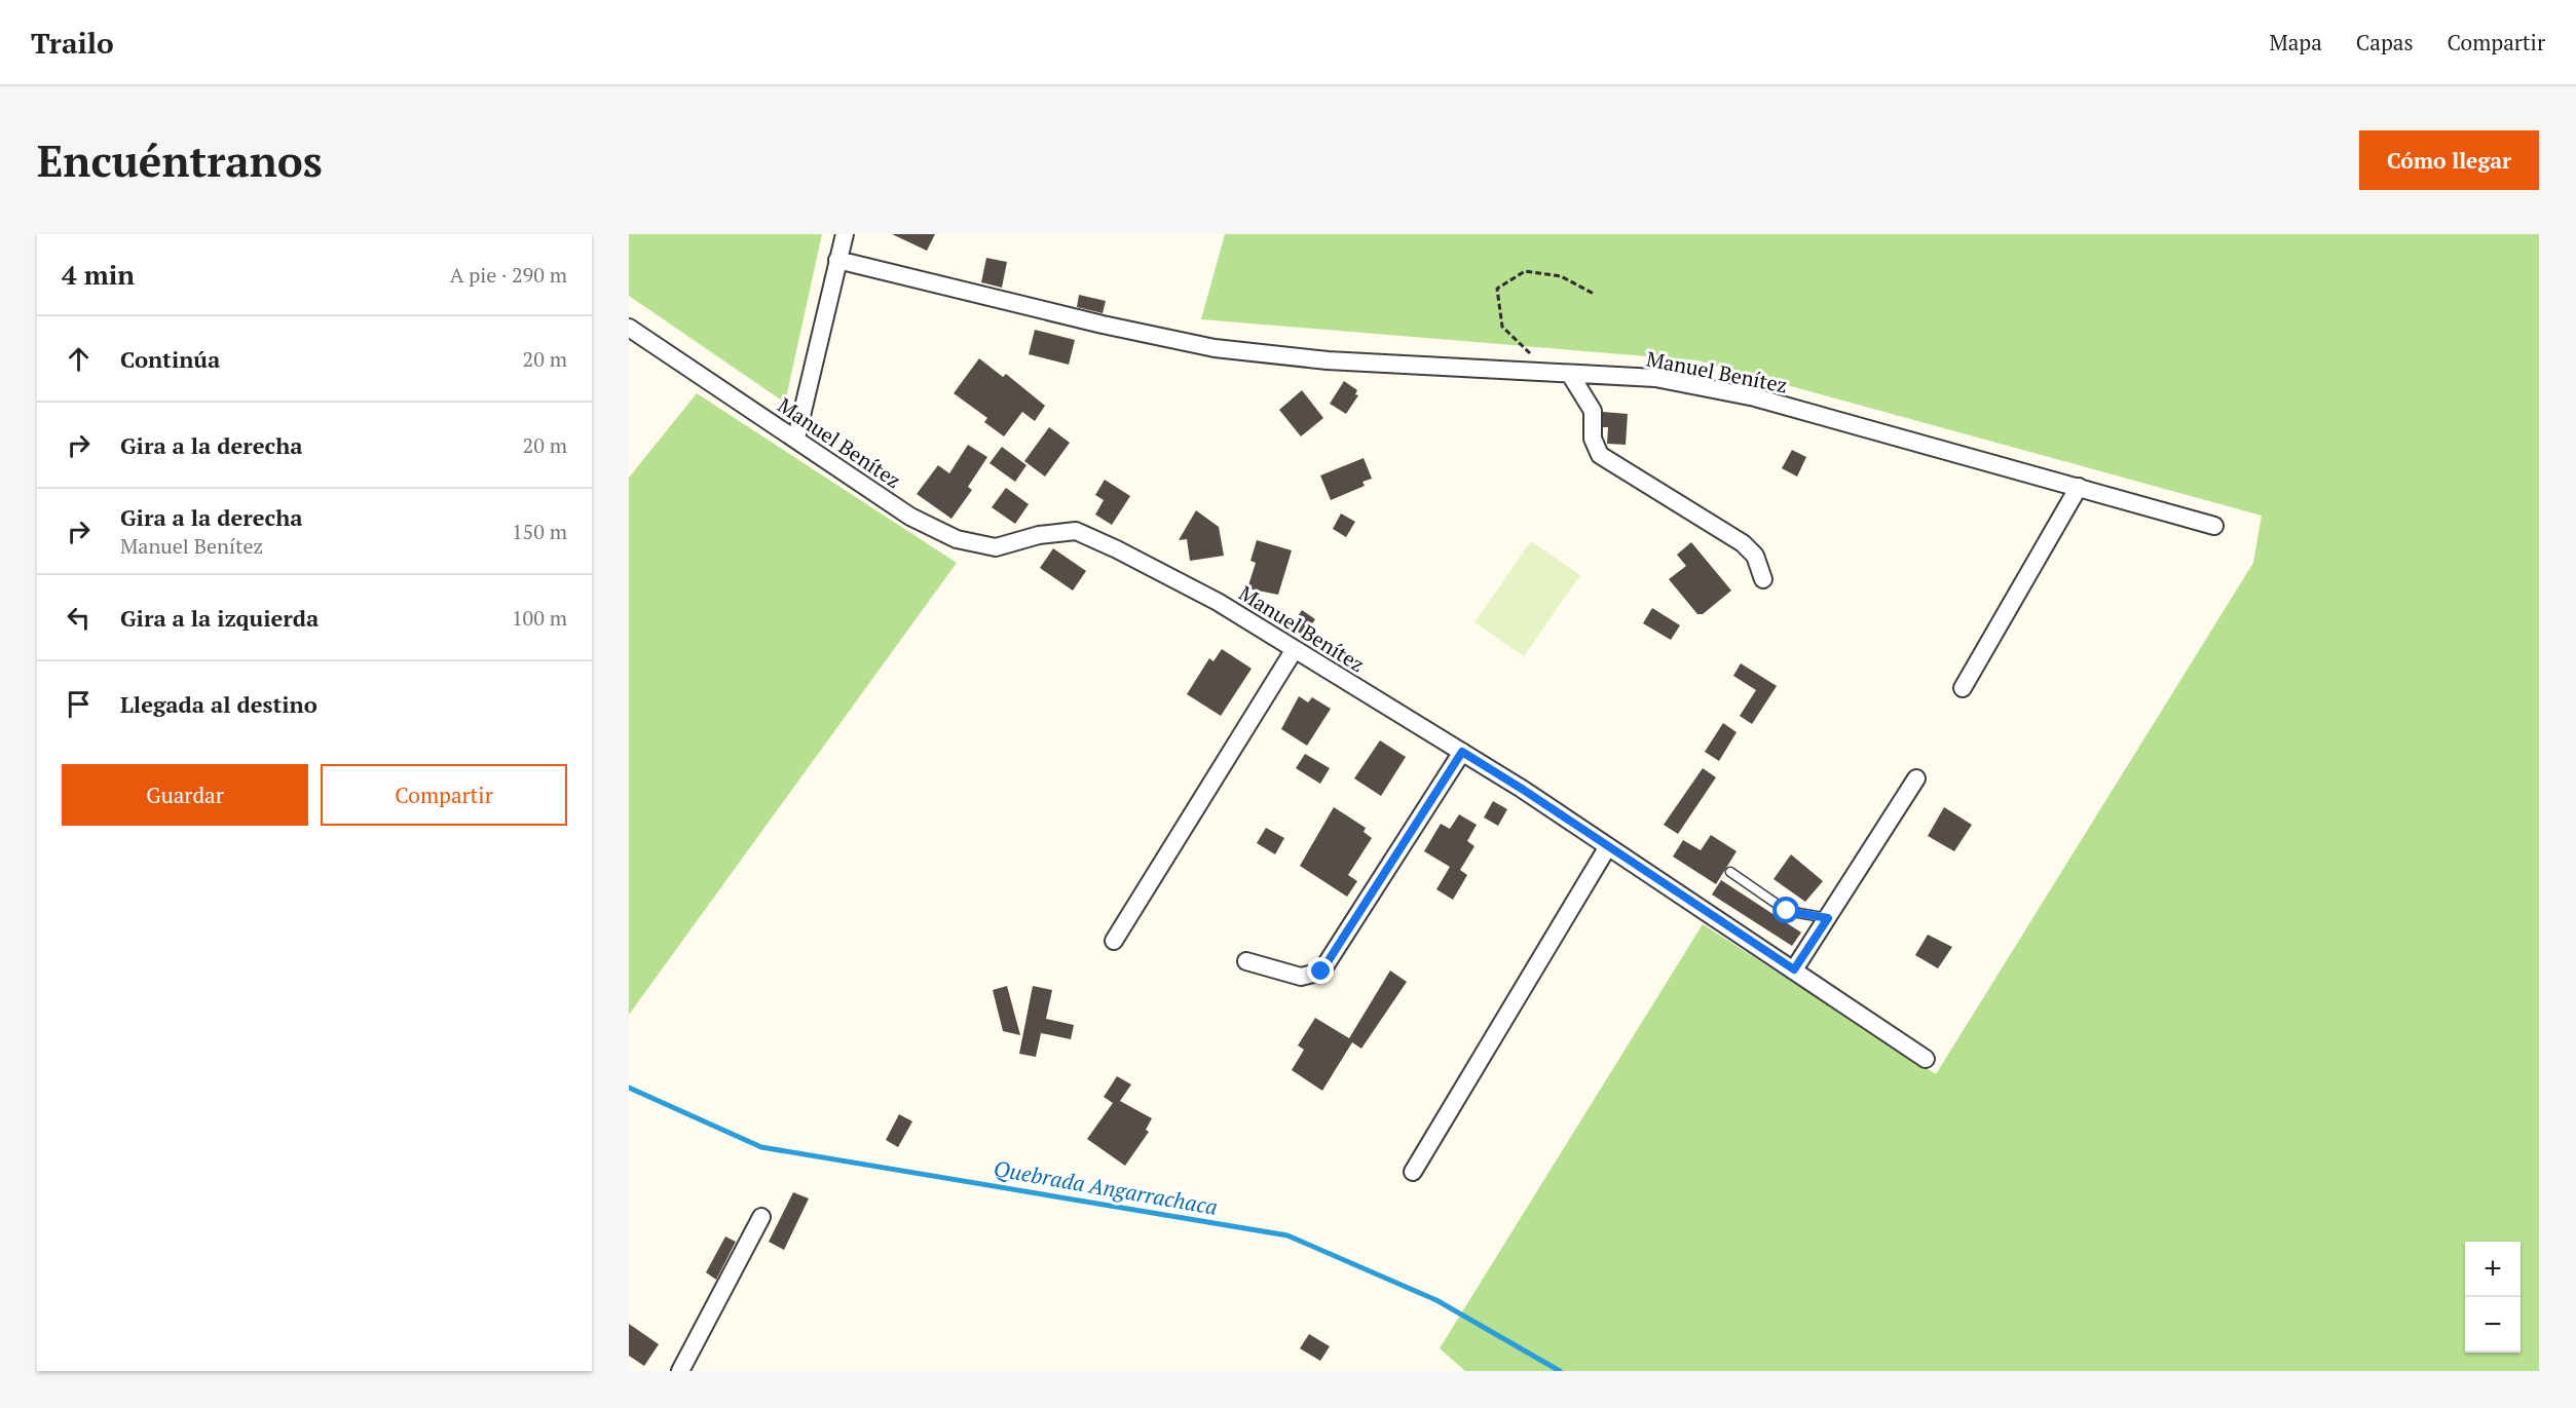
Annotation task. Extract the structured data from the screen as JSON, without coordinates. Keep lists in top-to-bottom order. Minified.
{"streets":{"street":["Manuel Benítez"]},"water":["Quebrada Angarrachaca"],"page":{"header":"Trailo","nav":["Mapa","Capas","Compartir"],"buttons":["Cómo llegar",["Guardar","Compartir"]],"title":"Encuéntranos","heading":["4 min","A pie · 290 m"],"list":[["Continúa","20 m"],["Gira a la derecha","20 m"],["Gira a la derecha","Manuel Benítez","150 m"],["Gira a la izquierda","100 m"],"Llegada al destino"],"map_buttons":["+","−"]}}
